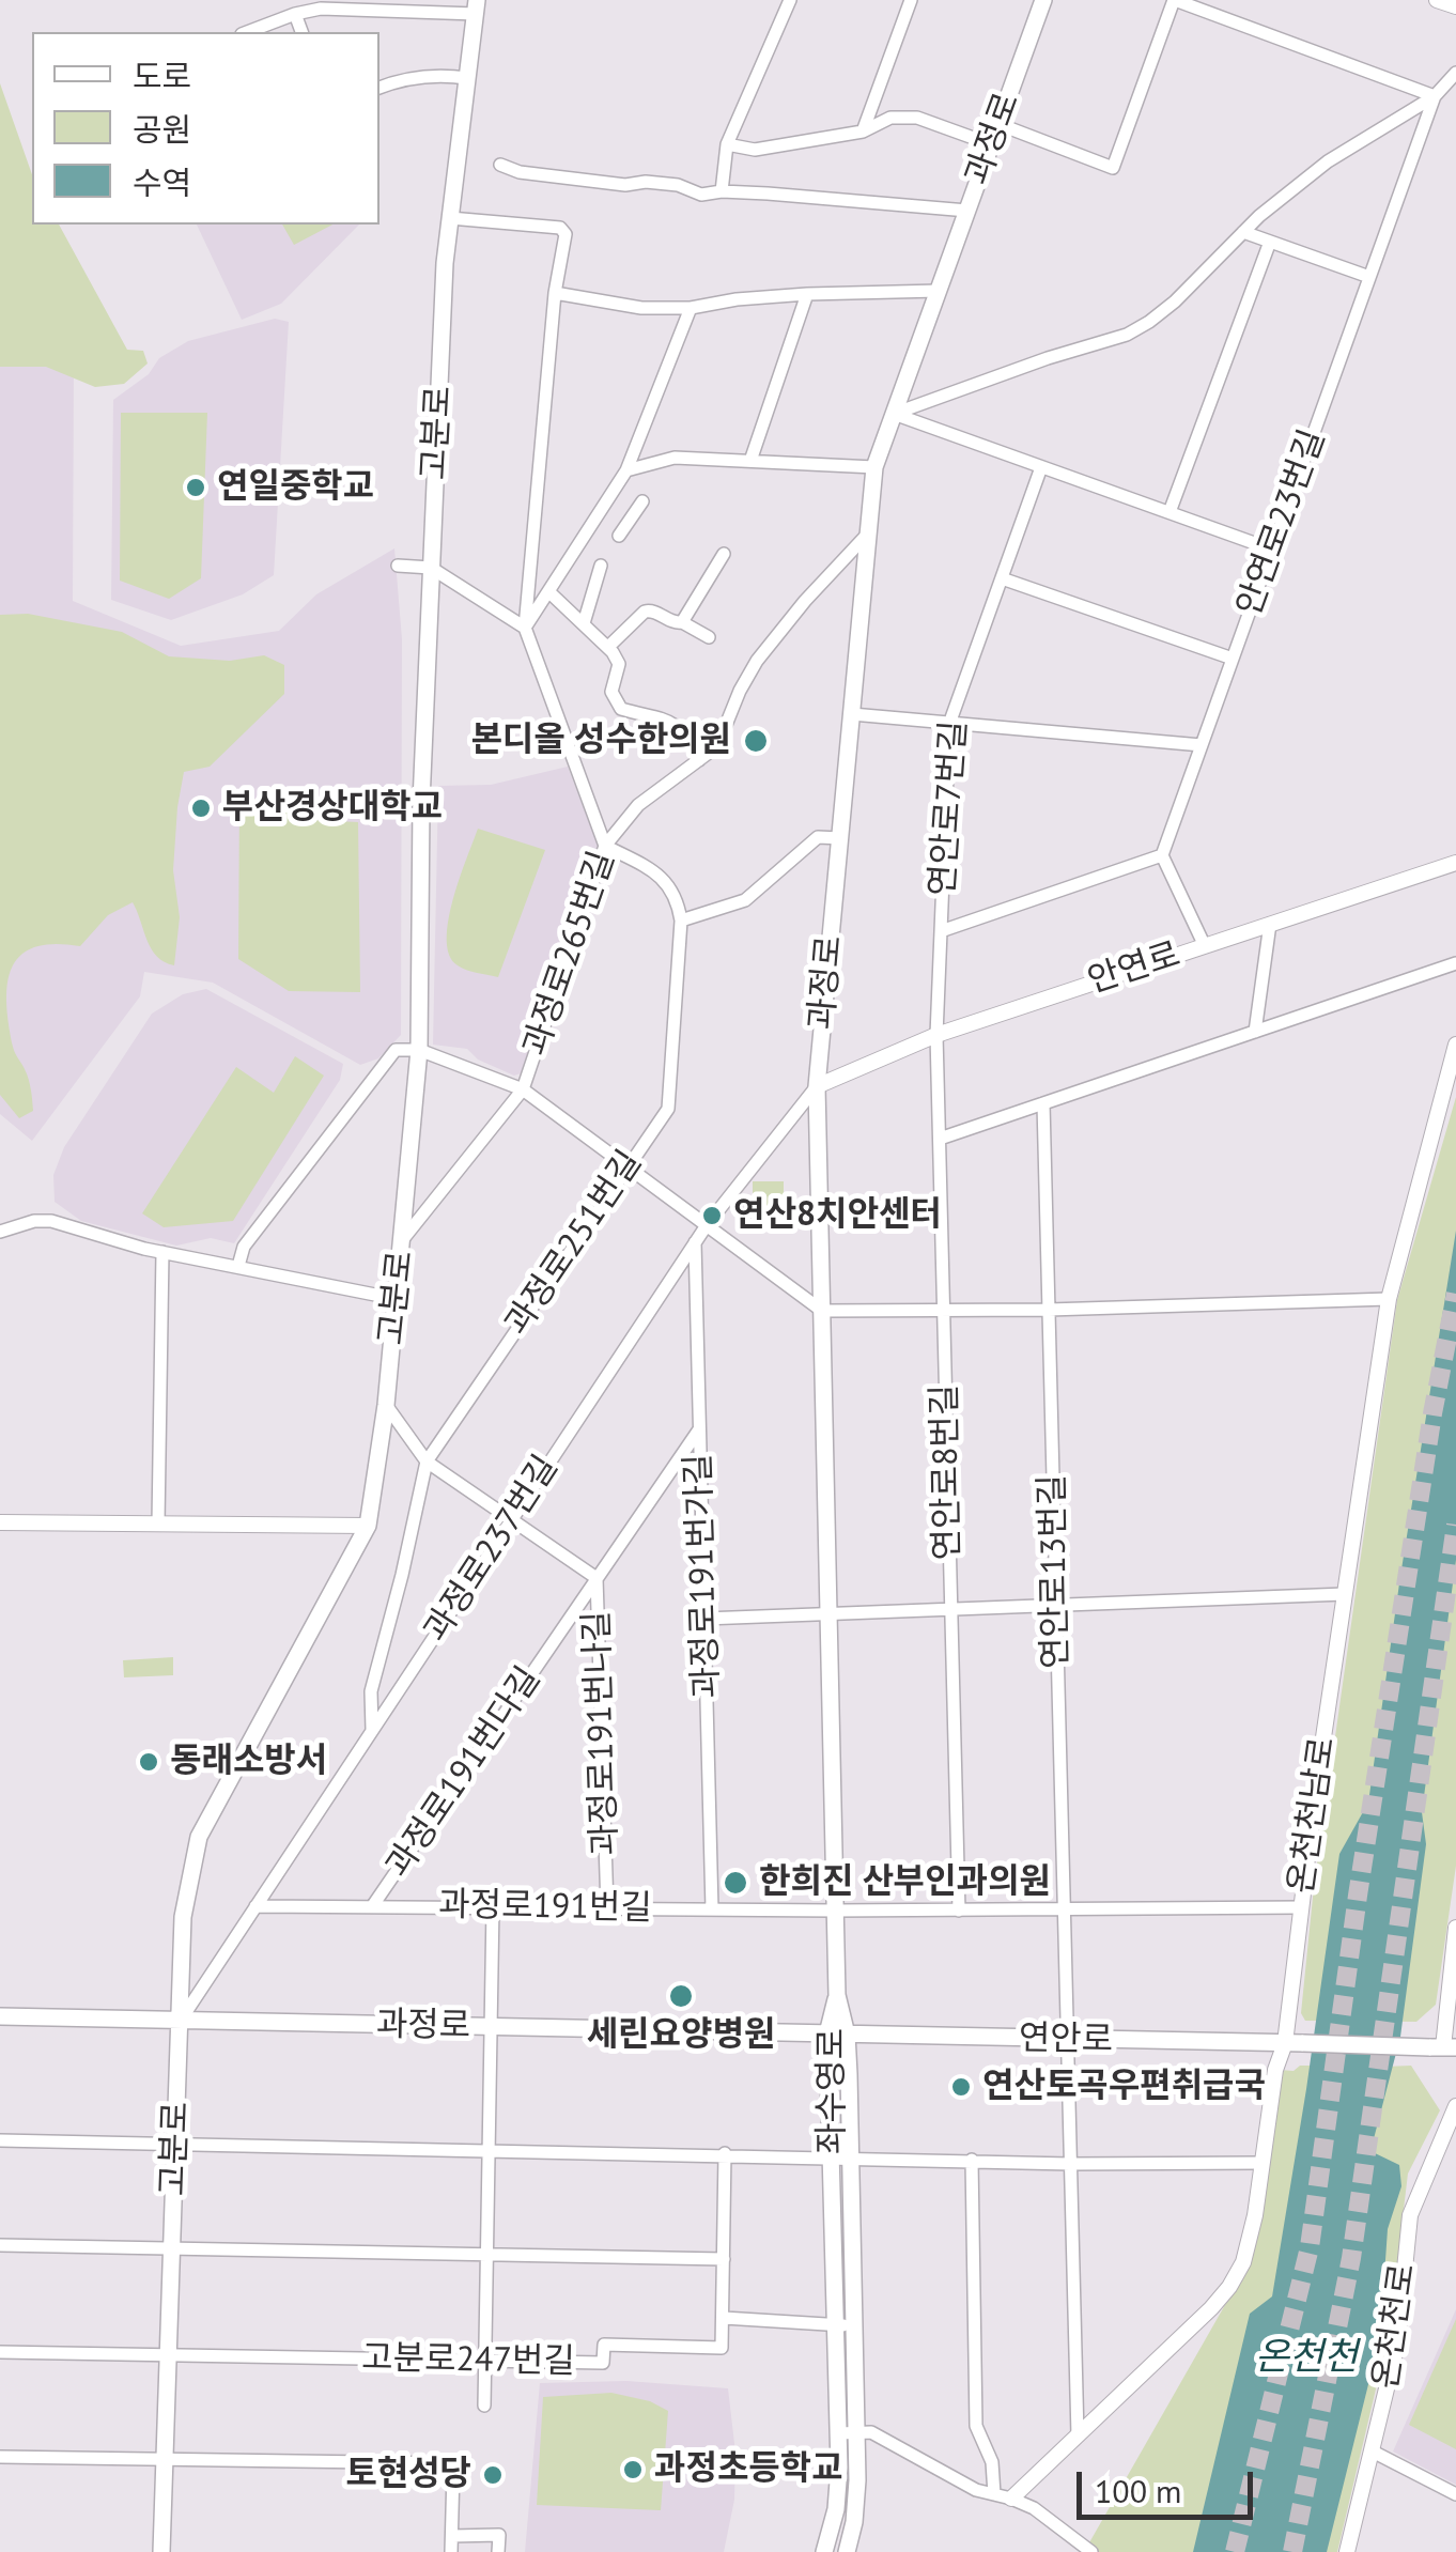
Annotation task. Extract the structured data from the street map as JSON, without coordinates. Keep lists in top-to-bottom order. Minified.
{"streets":{"main road":["과정로","고분로","연안로","좌수영로"],"street":["안연로23번길","연안로7번길","과정로265번길","안연로","과정로251번길","연안로8번길","과정로237번길","연안로13번길","과정로191번가길","과정로191번나길","과정로191번다길","온천천남로","과정로191번길","온천천로","고분로247번길"]},"crossings":[["과정로","고분로"],["과정로","과정로265번길"],["과정로","안연로"],["과정로","과정로237번길"],["과정로","과정로191번길"],["과정로","연안로"],["과정로","좌수영로"],["고분로","과정로265번길"],["고분로","과정로237번길"],["고분로","과정로191번나길"],["고분로","고분로247번길"],["연안로7번길","안연로"],["연안로7번길","연안로8번길"],["안연로","연안로8번길"],["안연로","과정로237번길"],["과정로251번길","과정로237번길"],["과정로251번길","과정로191번나길"],["연안로8번길","과정로191번길"],["과정로237번길","과정로191번가길"],["과정로237번길","과정로191번나길"],["과정로237번길","과정로191번길"],["연안로13번길","온천천남로"],["연안로13번길","과정로191번길"],["연안로13번길","연안로"],["과정로191번가길","과정로191번다길"],["과정로191번가길","과정로191번길"],["과정로191번나길","과정로191번다길"],["과정로191번나길","과정로191번길"],["과정로191번다길","과정로191번길"],["온천천남로","과정로191번길"],["온천천남로","연안로"],["연안로","좌수영로"]],"water":["온천천"],"places":["연일중학교","본디올 성수한의원","부산경상대학교","연산8치안센터","동래소방서","한희진 산부인과의원","세린요양병원","연산토곡우편취급국","과정초등학교","토현성당"],"legend":["도로","공원","수역"],"scale_bar":"100 m"}
